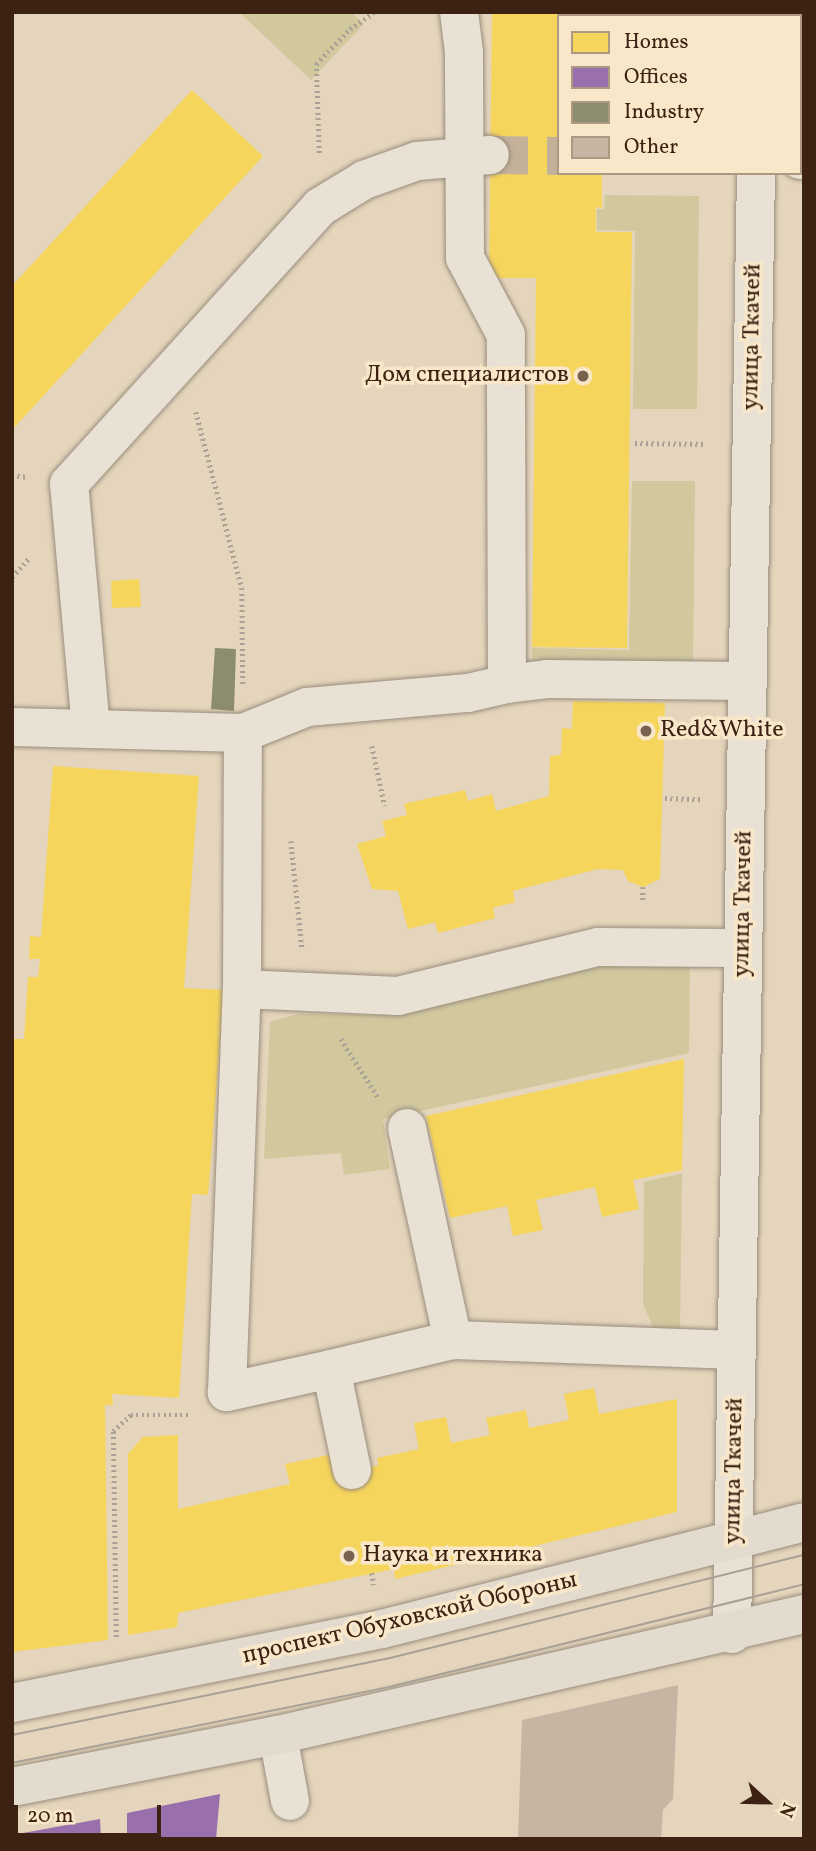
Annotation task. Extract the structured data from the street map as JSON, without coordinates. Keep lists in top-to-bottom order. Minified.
{"streets":{"main road":["проспект Обуховской Обороны"],"street":["улица Ткачей"]},"crossings":[["улица Ткачей","проспект Обуховской Обороны"]],"places":["Дом специалистов","Red&White","Наука и техника"],"legend":["Homes","Offices","Industry","Other"],"scale_bar":"20 m","north":"right"}
